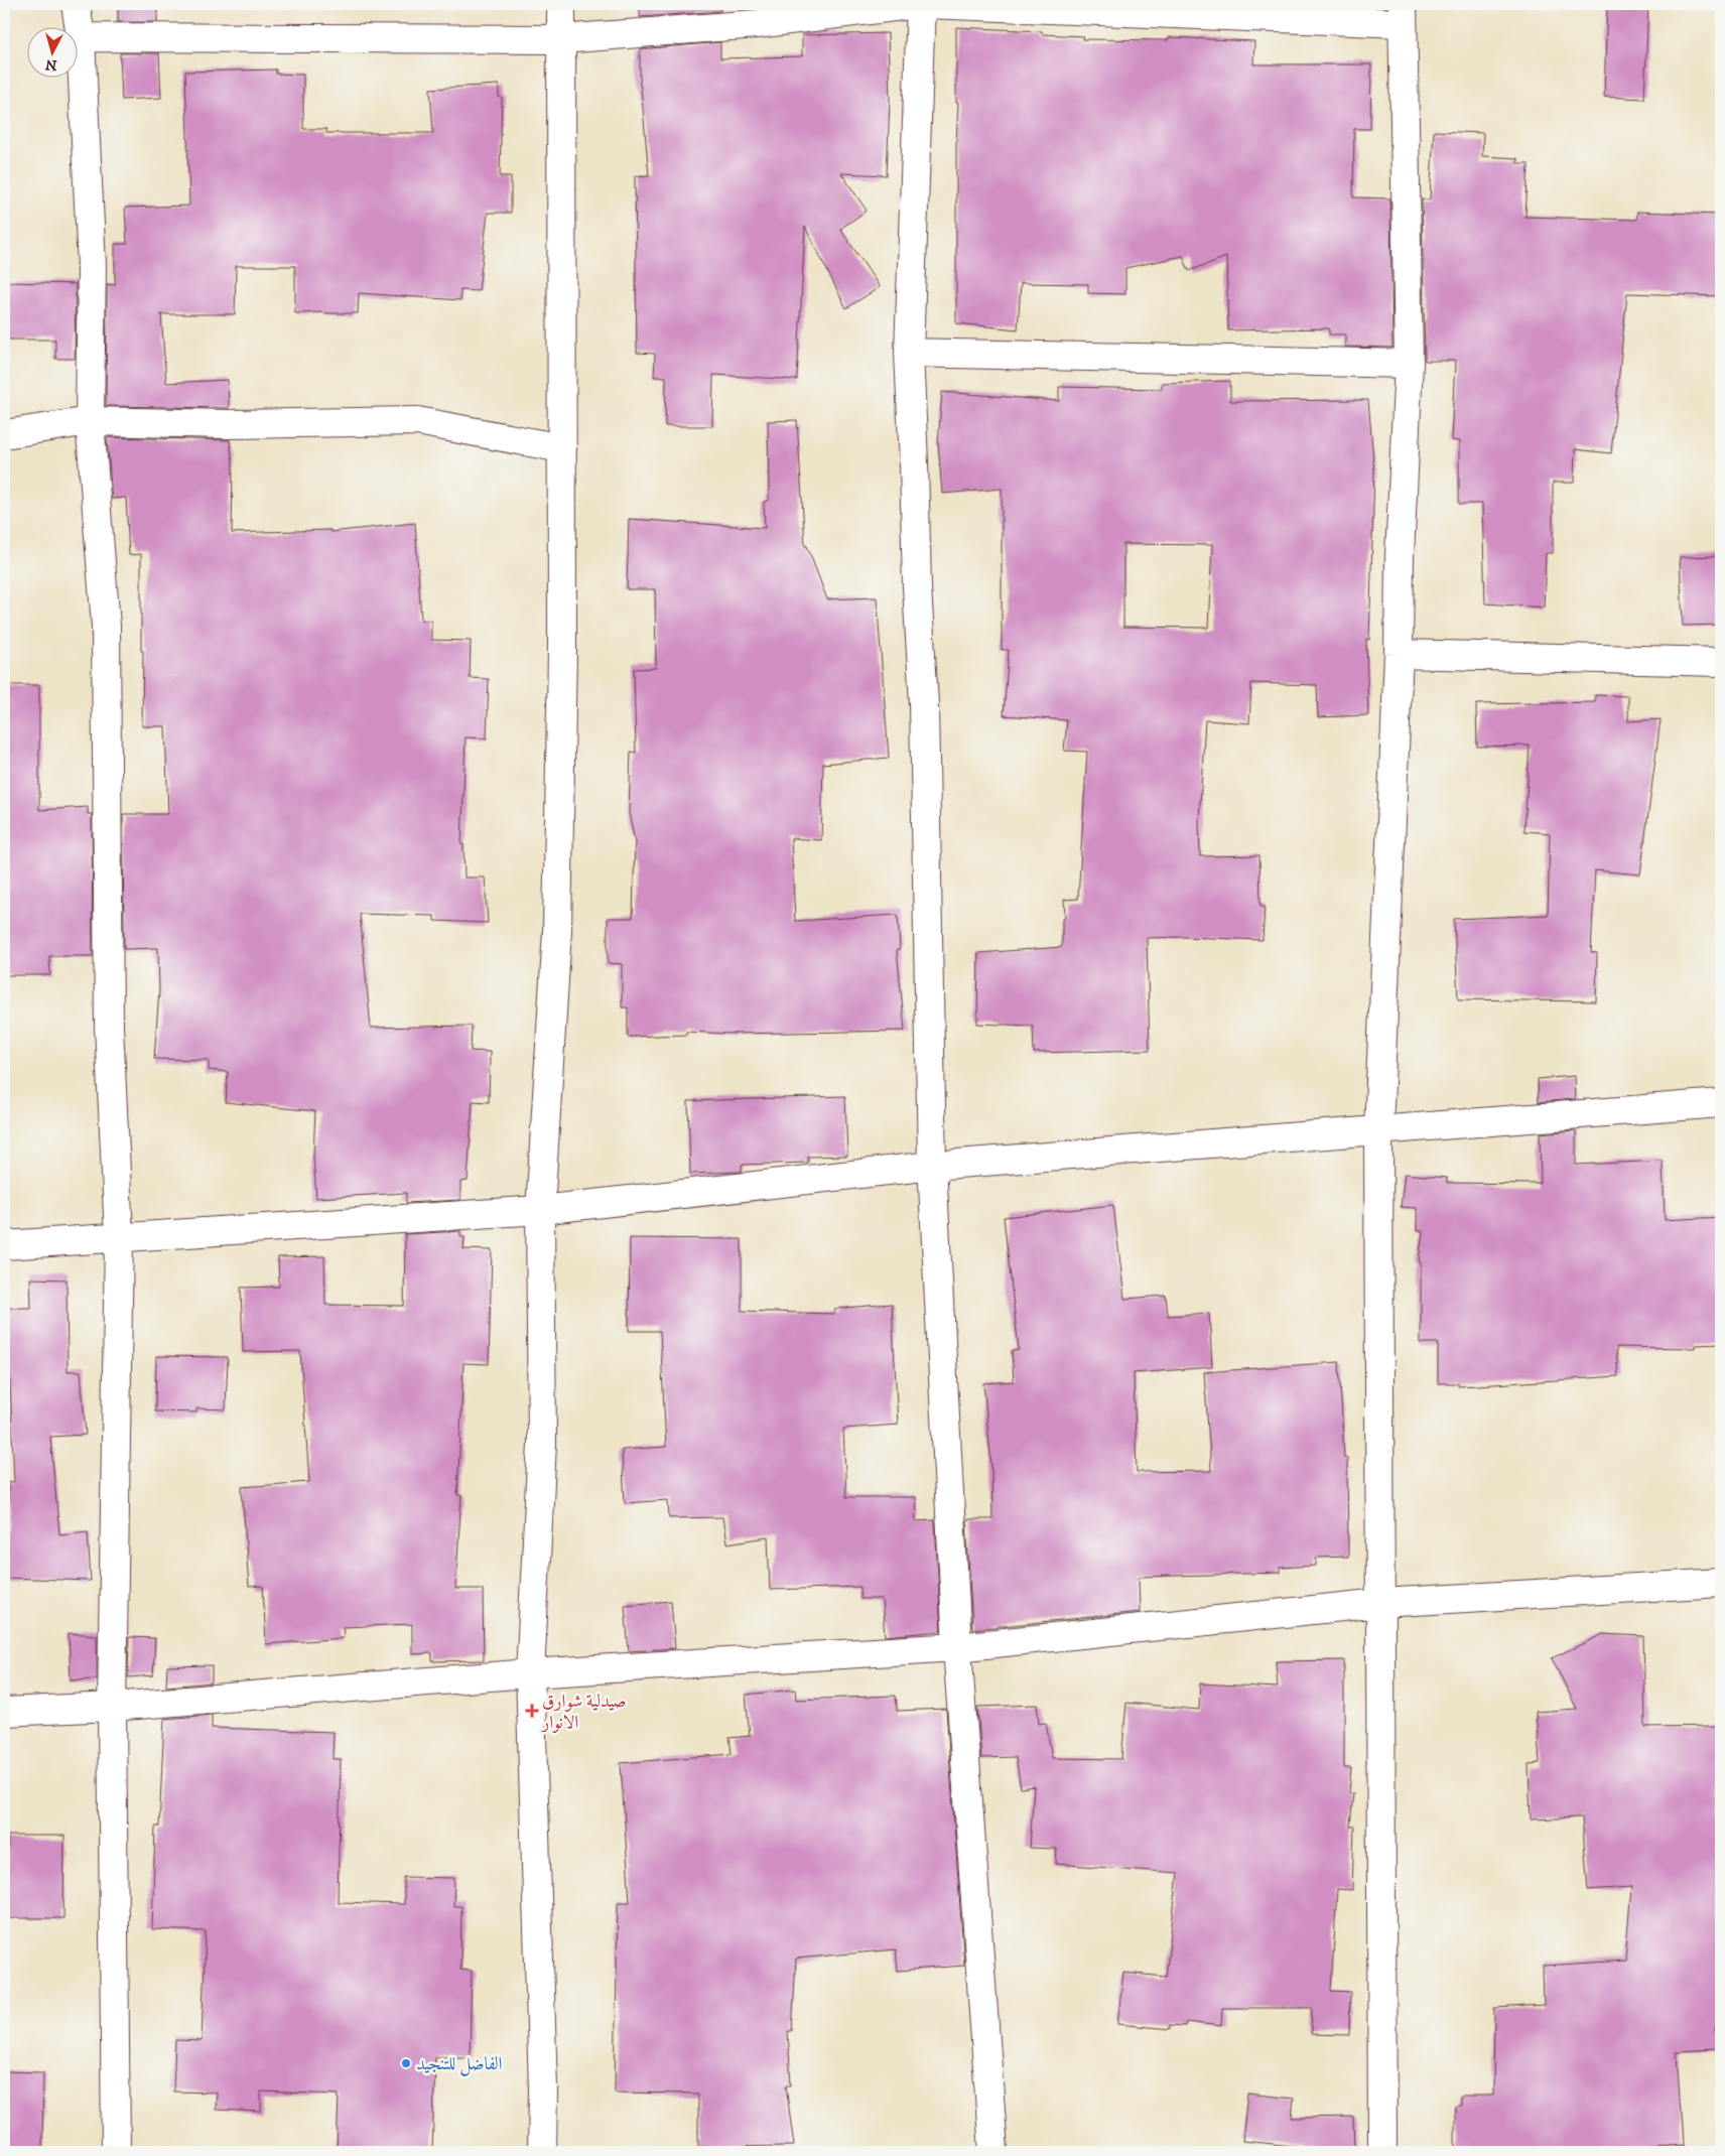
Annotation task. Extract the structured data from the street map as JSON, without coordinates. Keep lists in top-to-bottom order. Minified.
{"places":{"health":["صيدلية شوارق الانوار"],"other":["الفاضل للتنجيد"]},"north":"bottom"}
